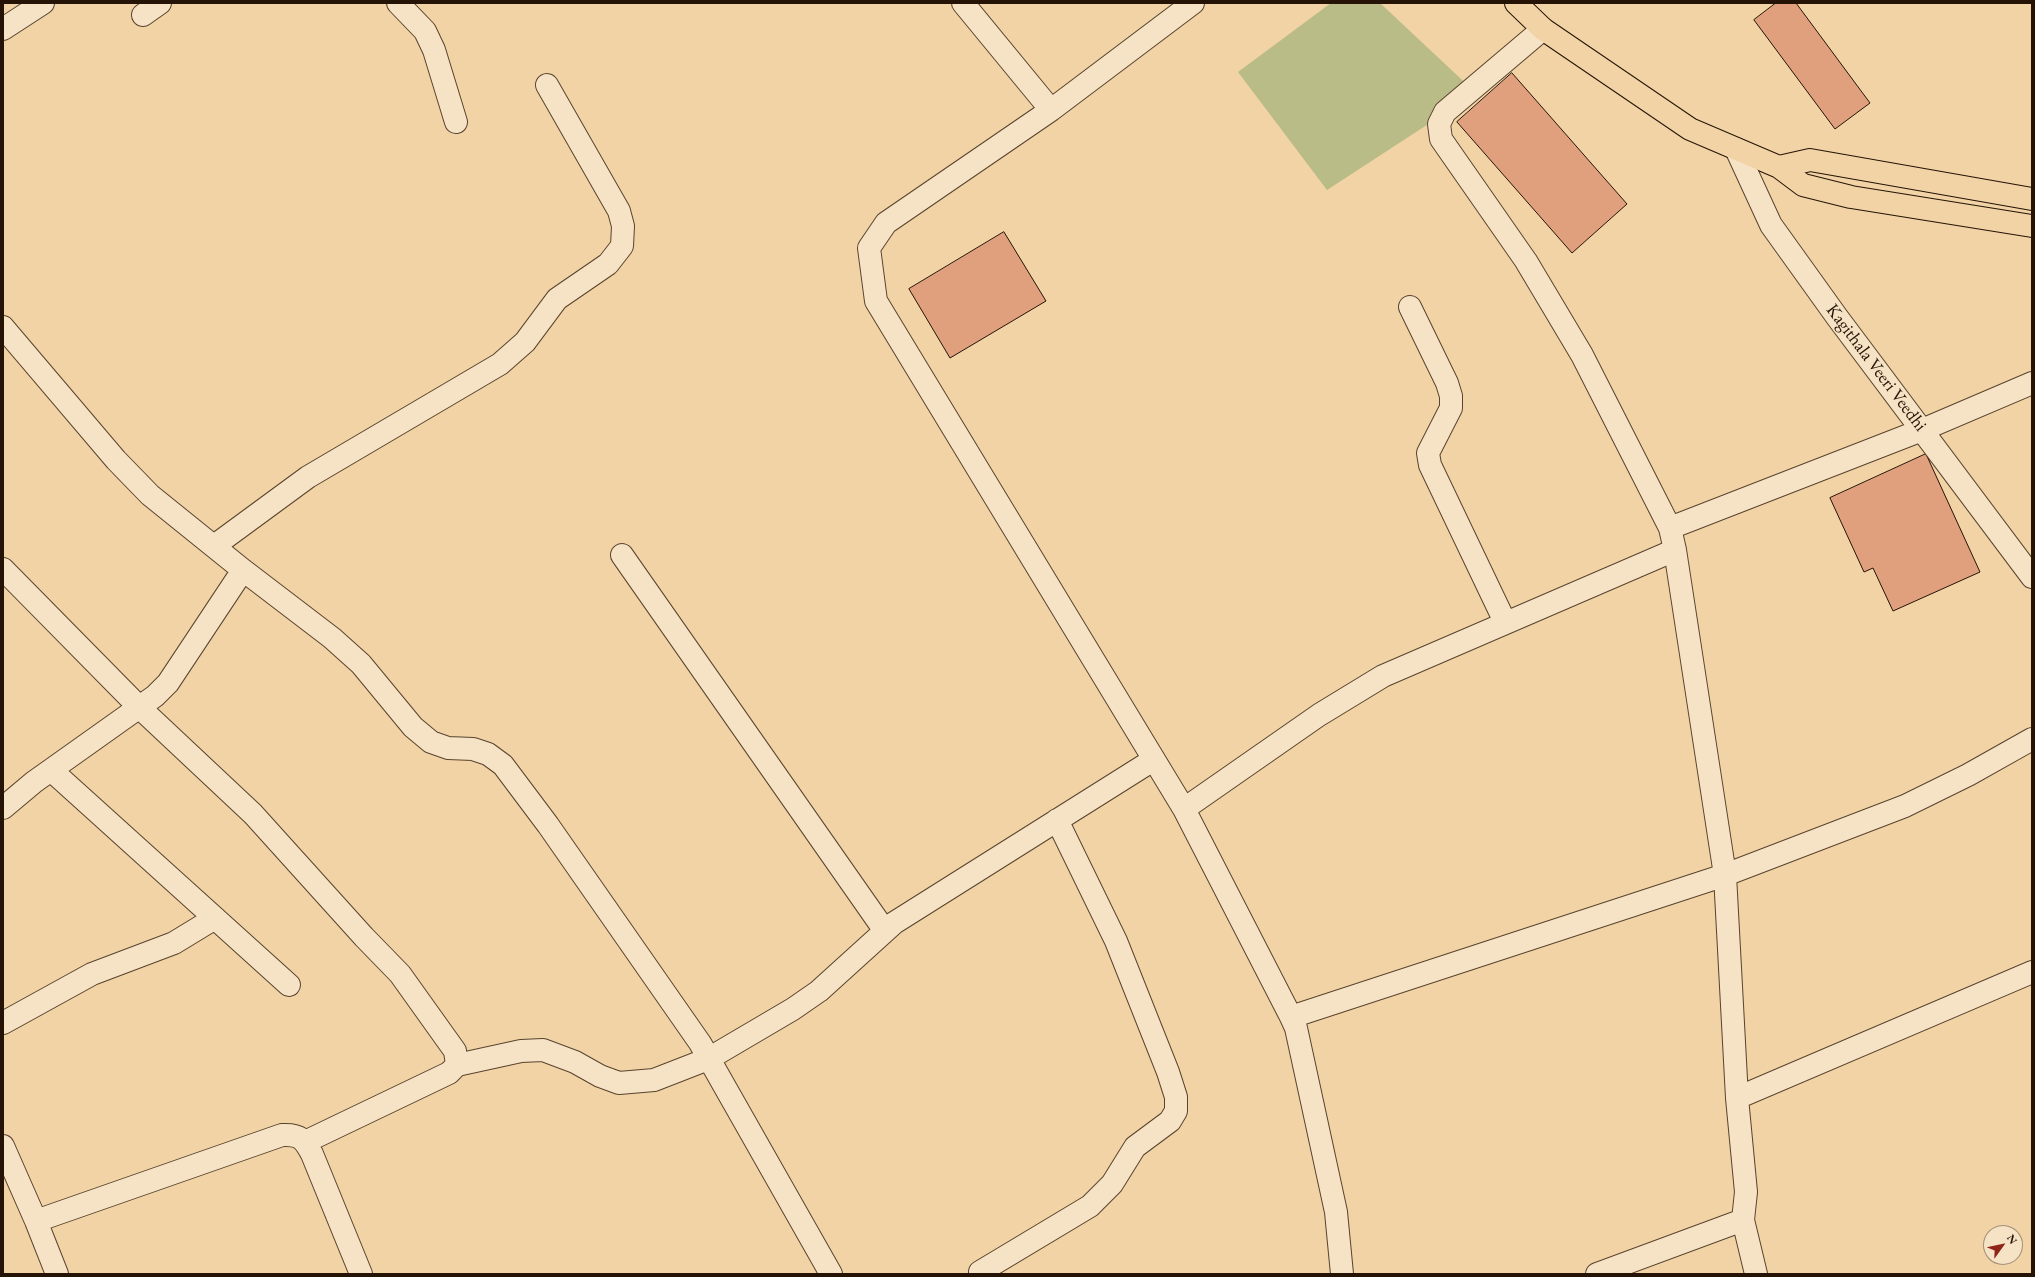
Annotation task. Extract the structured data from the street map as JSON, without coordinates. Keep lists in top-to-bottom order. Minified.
{"streets":{"street":["Kagithala Veeri Veedhi"]},"north":"top right"}
